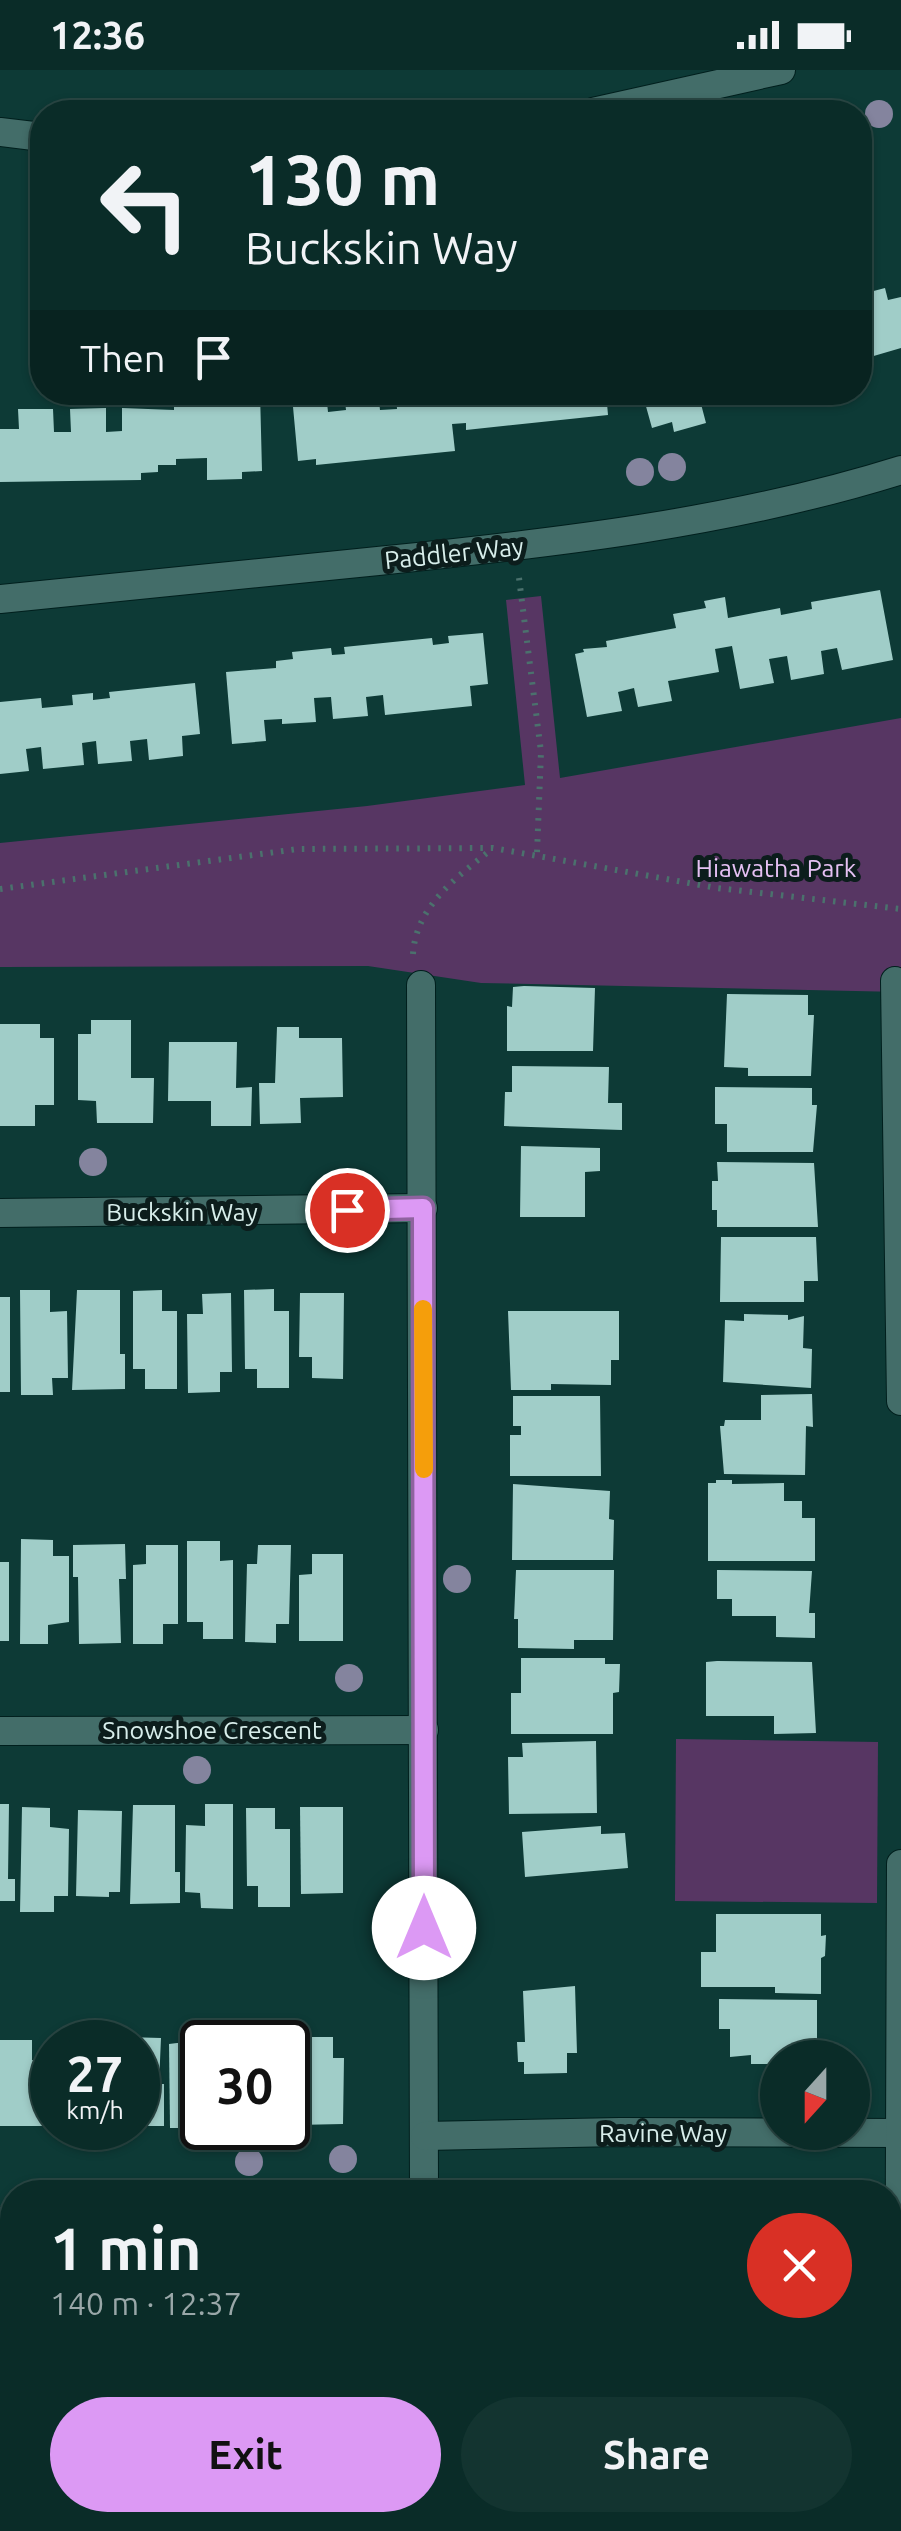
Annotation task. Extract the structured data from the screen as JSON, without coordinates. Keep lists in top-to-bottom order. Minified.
{"streets":{"street":["Paddler Way","Buckskin Way","Snowshoe Crescent","Ravine Way"]},"parks":["Hiawatha Park"],"north":"bottom","page":{"status":"12:36","turn":["130 m","Buckskin Way"],"then":"Then","speed":"27 km/h","limit":"30","heading":["1 min","140 m · 12:37"],"buttons":["Exit","Share"]}}
